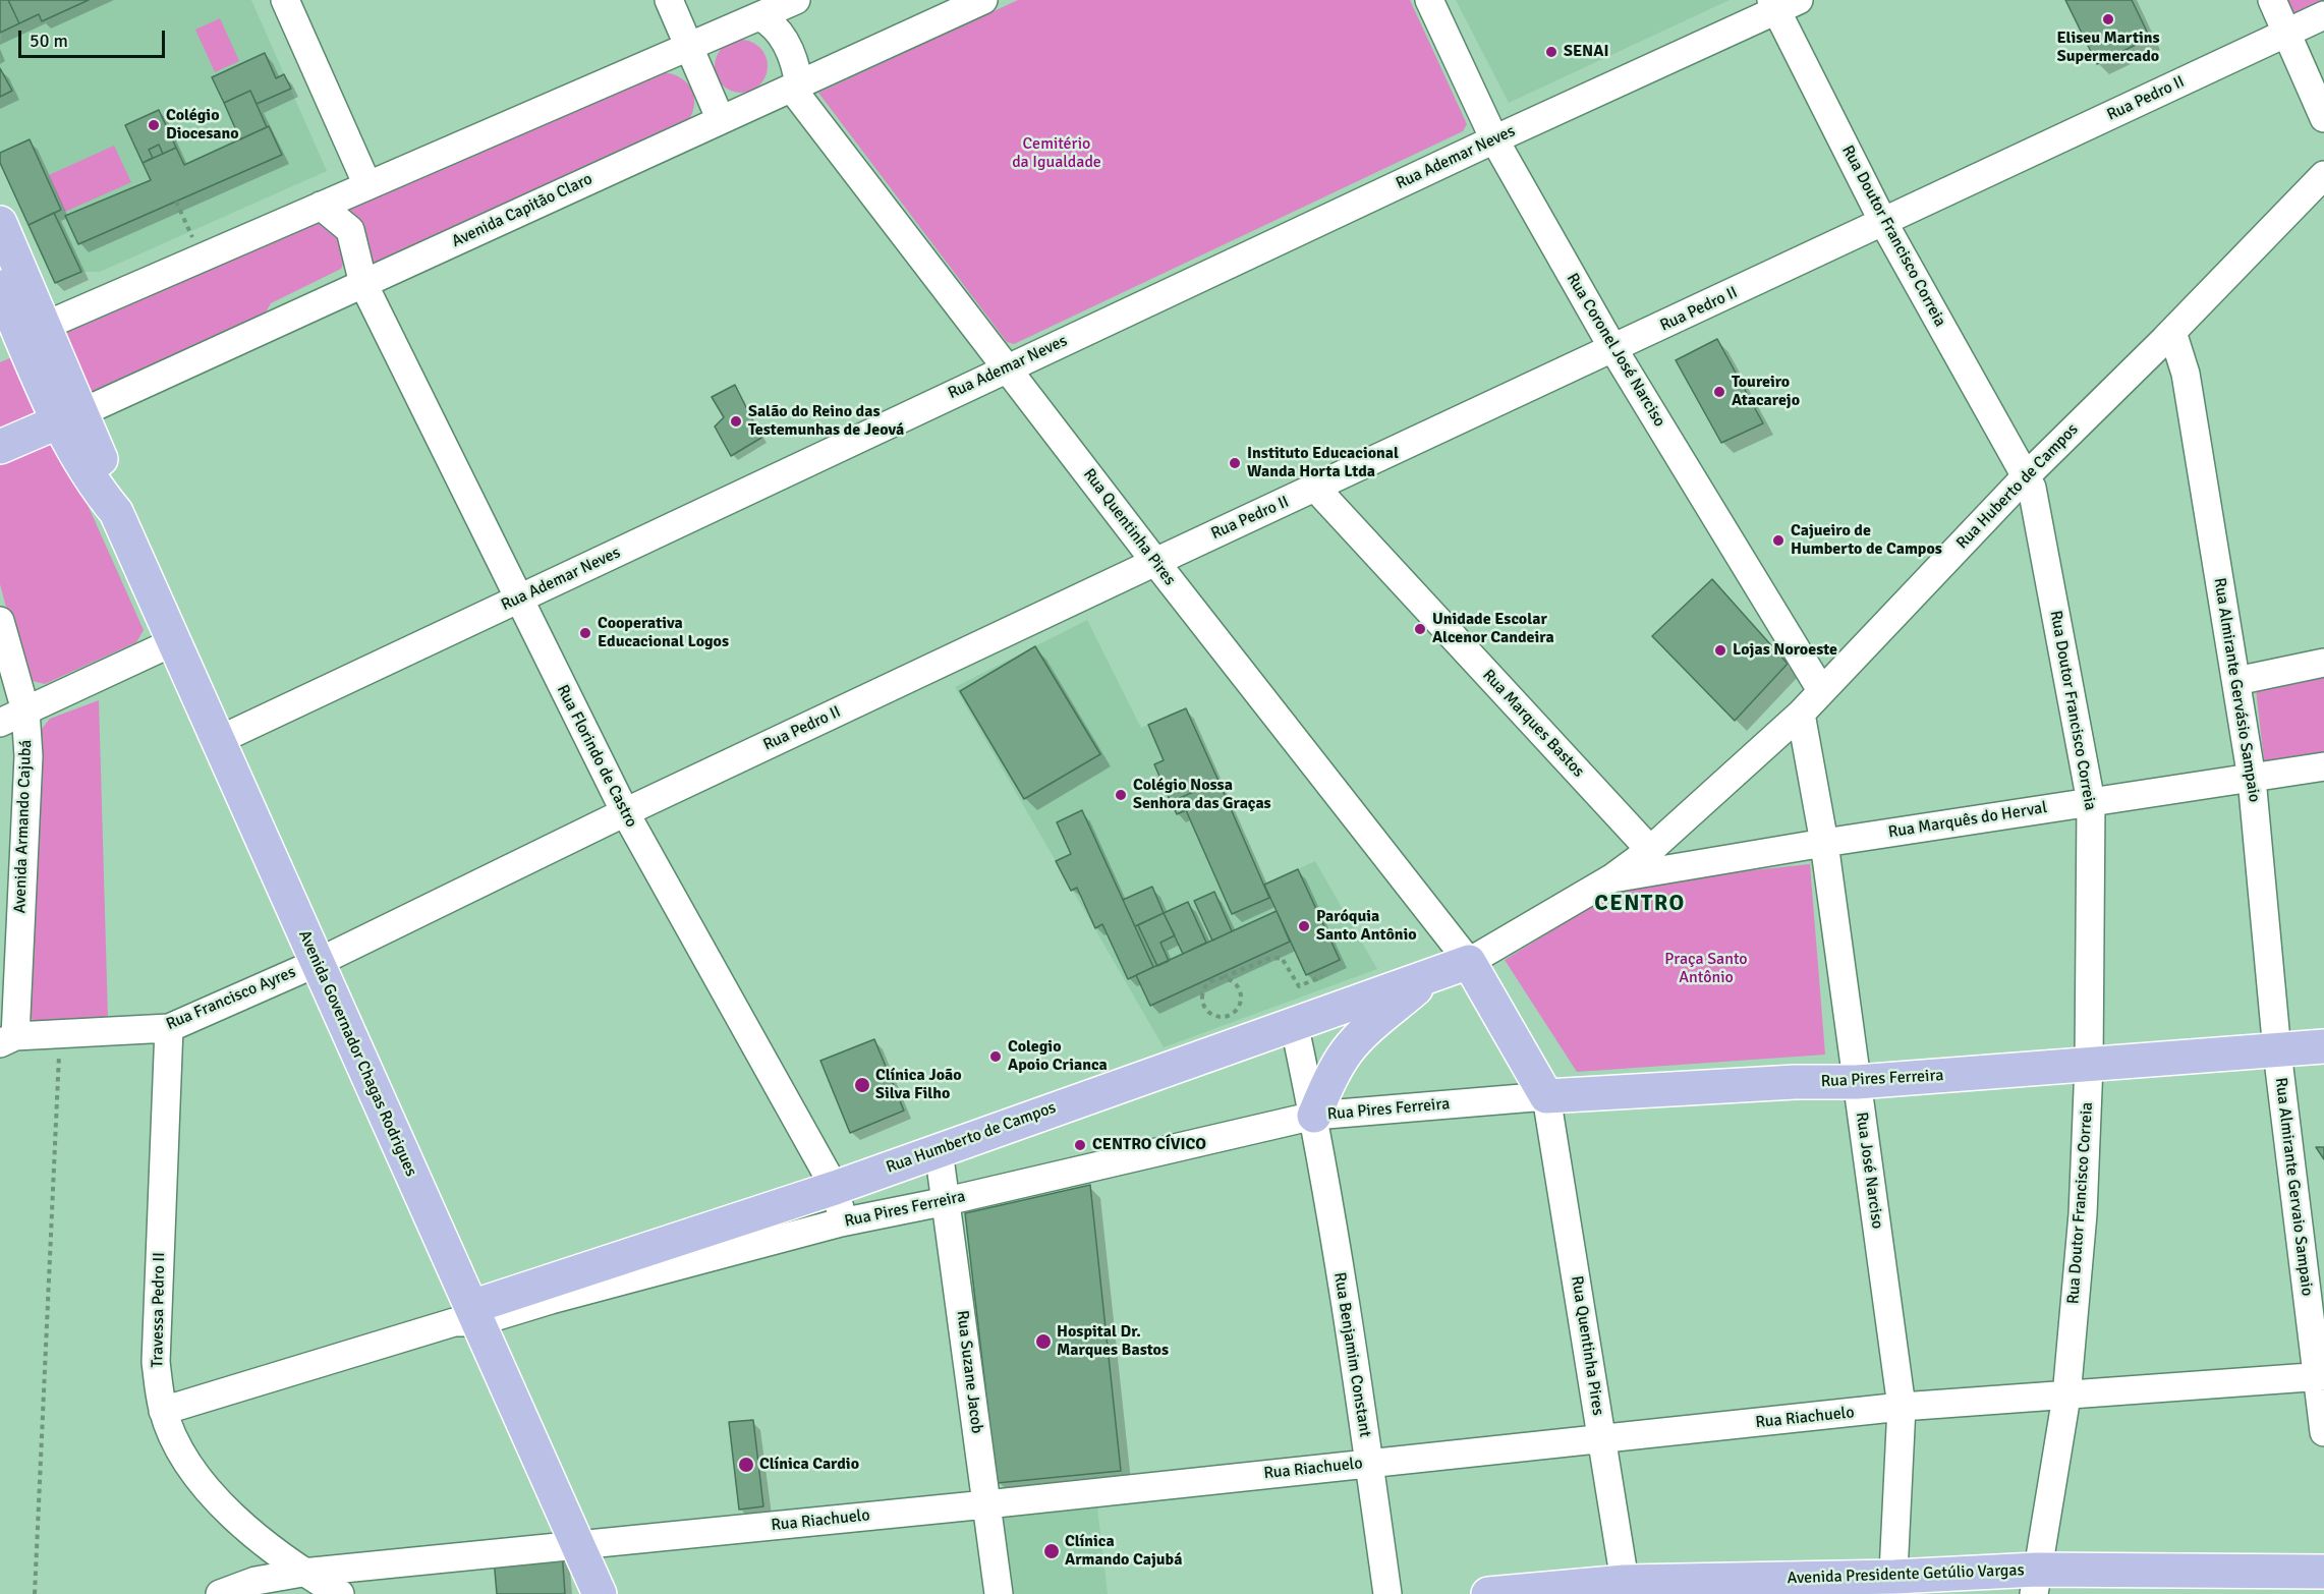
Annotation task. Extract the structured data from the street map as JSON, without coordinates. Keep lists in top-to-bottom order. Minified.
{"streets":{"main road":["Avenida Governador Chagas Rodrigues","Rua Pires Ferreira","Rua Humberto de Campos","Avenida Presidente Getúlio Vargas"],"street":["Rua Pedro II","Rua Ademar Neves","Avenida Capitão Claro","Rua Doutor Francisco Correia","Rua Coronel José Narciso","Rua Huberto de Campos","Rua Quentinha Pires","Rua Almirante Gervásio Sampaio","Rua Marques Bastos","Rua Florindo de Castro","Rua Marquês do Herval","Avenida Armando Cajubá","Rua Francisco Ayres","Rua José Narciso","Rua Almirante Gervaio Sampaio","Travessa Pedro II","Rua Benjamim Constant","Rua Suzane Jacob","Rua Riachuelo"]},"crossings":[["Rua Pedro II","Rua Doutor Francisco Correia"],["Rua Pedro II","Rua Coronel José Narciso"],["Rua Pedro II","Rua Quentinha Pires"],["Rua Pedro II","Rua Marques Bastos"],["Rua Pedro II","Rua Florindo de Castro"],["Rua Pedro II","Rua Francisco Ayres"],["Rua Pedro II","Avenida Governador Chagas Rodrigues"],["Rua Ademar Neves","Rua Doutor Francisco Correia"],["Rua Ademar Neves","Rua Coronel José Narciso"],["Rua Ademar Neves","Rua Quentinha Pires"],["Rua Ademar Neves","Rua Florindo de Castro"],["Rua Ademar Neves","Avenida Governador Chagas Rodrigues"],["Avenida Capitão Claro","Rua Quentinha Pires"],["Avenida Capitão Claro","Rua Florindo de Castro"],["Avenida Capitão Claro","Avenida Governador Chagas Rodrigues"],["Rua Doutor Francisco Correia","Rua Huberto de Campos"],["Rua Doutor Francisco Correia","Rua Marquês do Herval"],["Rua Doutor Francisco Correia","Rua Pires Ferreira"],["Rua Doutor Francisco Correia","Rua Riachuelo"],["Rua Doutor Francisco Correia","Avenida Presidente Getúlio Vargas"],["Rua Coronel José Narciso","Rua Huberto de Campos"],["Rua Huberto de Campos","Rua Quentinha Pires"],["Rua Huberto de Campos","Rua Almirante Gervásio Sampaio"],["Rua Huberto de Campos","Rua Marques Bastos"],["Rua Huberto de Campos","Rua Marquês do Herval"],["Rua Huberto de Campos","Rua Humberto de Campos"],["Rua Huberto de Campos","Rua José Narciso"],["Rua Quentinha Pires","Rua Pires Ferreira"],["Rua Quentinha Pires","Rua Humberto de Campos"],["Rua Quentinha Pires","Rua Riachuelo"],["Rua Quentinha Pires","Avenida Presidente Getúlio Vargas"],["Rua Almirante Gervásio Sampaio","Rua Marquês do Herval"],["Rua Almirante Gervásio Sampaio","Rua Pires Ferreira"],["Rua Almirante Gervásio Sampaio","Rua Almirante Gervaio Sampaio"],["Rua Florindo de Castro","Rua Pires Ferreira"],["Rua Florindo de Castro","Rua Humberto de Campos"],["Rua Marquês do Herval","Rua José Narciso"],["Avenida Armando Cajubá","Rua Francisco Ayres"],["Rua Francisco Ayres","Avenida Governador Chagas Rodrigues"],["Rua Francisco Ayres","Travessa Pedro II"],["Avenida Governador Chagas Rodrigues","Rua Pires Ferreira"],["Avenida Governador Chagas Rodrigues","Rua Humberto de Campos"],["Avenida Governador Chagas Rodrigues","Rua Riachuelo"],["Rua Pires Ferreira","Rua Humberto de Campos"],["Rua Pires Ferreira","Rua José Narciso"],["Rua Pires Ferreira","Rua Almirante Gervaio Sampaio"],["Rua Pires Ferreira","Travessa Pedro II"],["Rua Pires Ferreira","Rua Benjamim Constant"],["Rua Pires Ferreira","Rua Suzane Jacob"],["Rua Humberto de Campos","Rua Benjamim Constant"],["Rua Humberto de Campos","Rua Suzane Jacob"],["Rua José Narciso","Rua Riachuelo"],["Rua José Narciso","Avenida Presidente Getúlio Vargas"],["Rua Almirante Gervaio Sampaio","Rua Riachuelo"],["Travessa Pedro II","Rua Riachuelo"],["Rua Benjamim Constant","Rua Riachuelo"],["Rua Suzane Jacob","Rua Riachuelo"]],"districts":["CENTRO"],"parks":["Cemitério da Igualdade","Praça Santo Antônio"],"places":["Eliseu Martins Supermercado","SENAI","Colégio Diocesano","Toureiro Atacarejo","Salão do Reino das Testemunhas de Jeová","Instituto Educacional Wanda Horta Ltda","Cajueiro de Humberto de Campos","Unidade Escolar Alcenor Candeira","Cooperativa Educacional Logos","Lojas Noroeste","Colégio Nossa Senhora das Graças","Paróquia Santo Antônio","Colegio Apoio Crianca","Clínica João Silva Filho","CENTRO CÍVICO","Hospital Dr. Marques Bastos","Clínica Cardio","Clínica Armando Cajubá"],"scale_bar":"50 m"}
